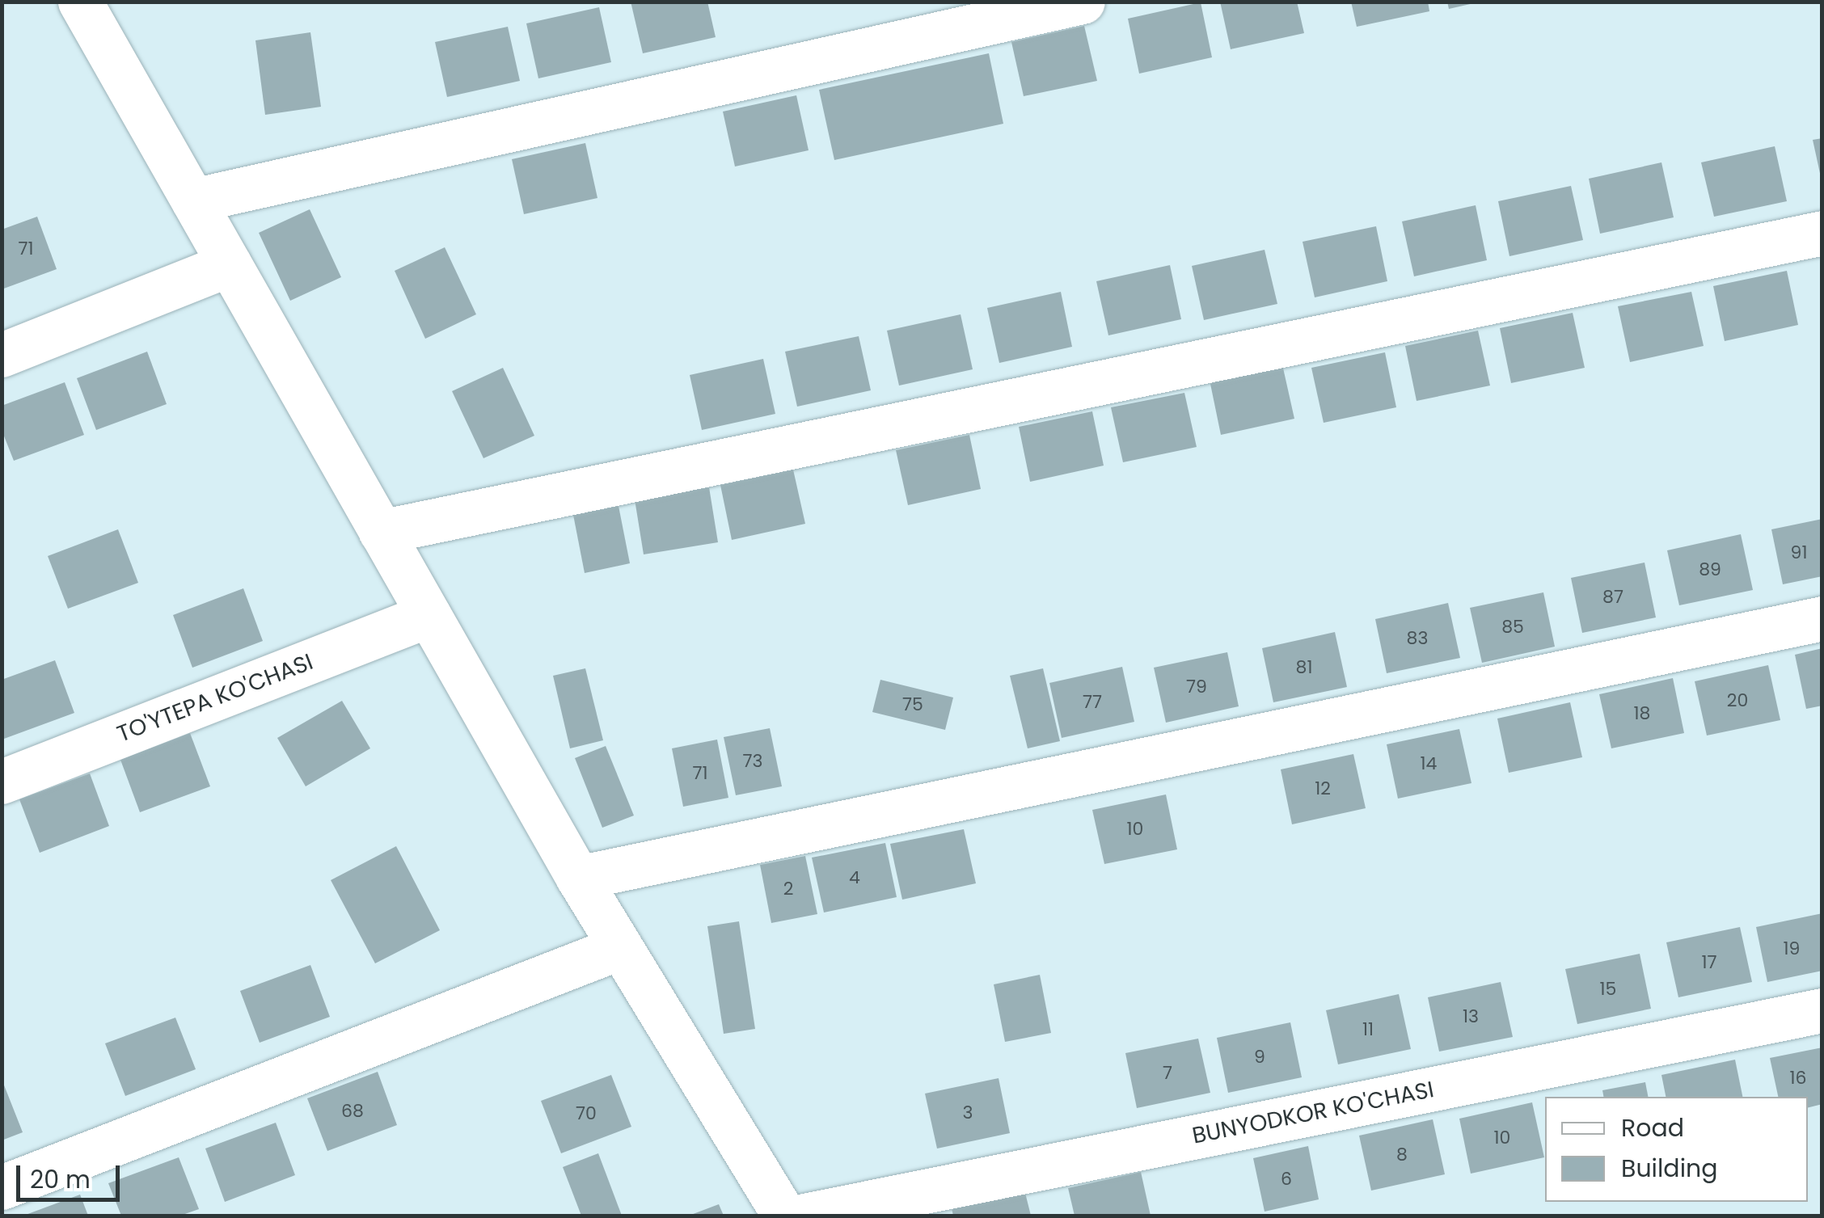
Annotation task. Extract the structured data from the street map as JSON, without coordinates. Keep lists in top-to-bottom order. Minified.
{"streets":{"street":["TO'YTEPA KO'CHASI","BUNYODKOR KO'CHASI"]},"house_numbers":["71","91","89","87","85","83","81","79","20","77","75","18","73","14","71","12","10","4","2","19","17","15","13","11","9","7","16","68","3","70","10","8","6"],"legend":["Road","Building"],"scale_bar":"20 m"}
